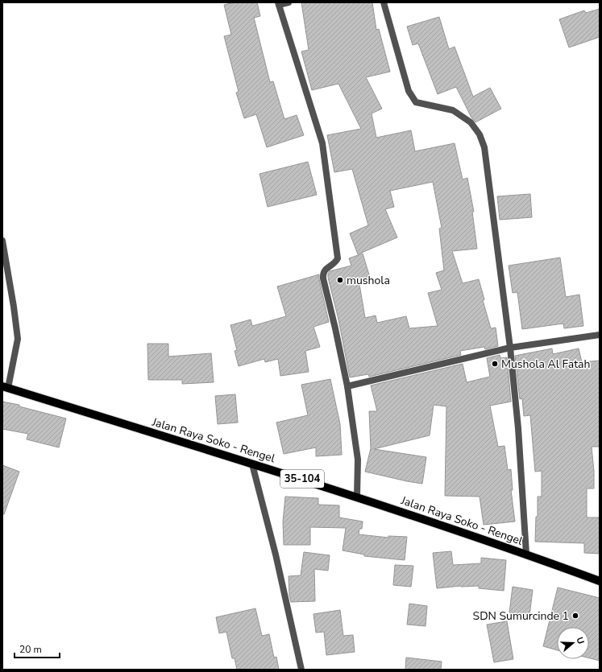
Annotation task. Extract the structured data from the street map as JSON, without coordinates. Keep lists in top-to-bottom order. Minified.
{"streets":{"main road":["Jalan Raya Soko - Rengel","35-104"]},"places":["mushola","Mushola Al Fatah","SDN Sumurcinde 1"],"scale_bar":"20 m","north":"right"}
